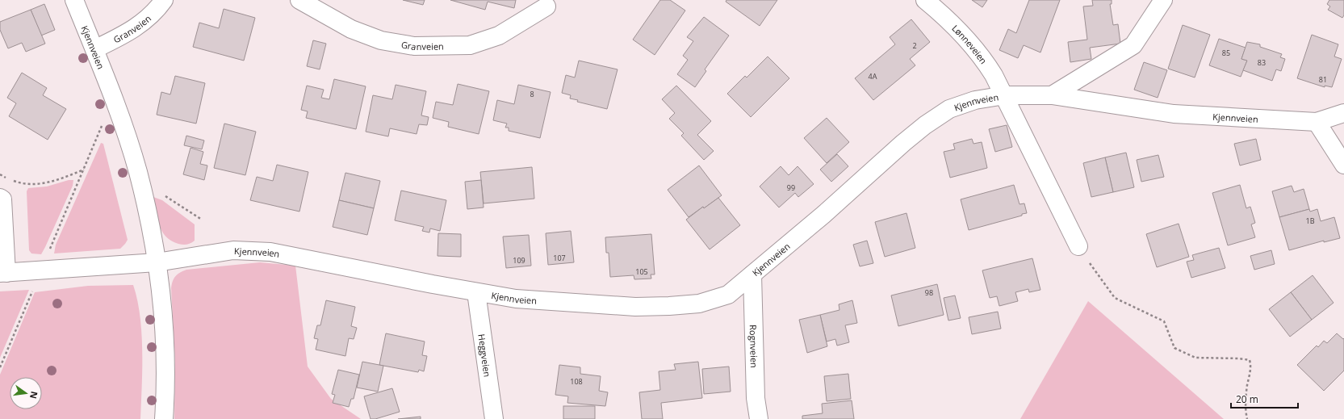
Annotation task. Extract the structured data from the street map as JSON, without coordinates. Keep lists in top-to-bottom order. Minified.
{"streets":{"street":["Granveien","Lønneveien","Kjennveien","Rognveien","Heggveien"]},"crossings":[["Granveien","Kjennveien"],["Lønneveien","Kjennveien"],["Kjennveien","Rognveien"],["Kjennveien","Heggveien"]],"house_numbers":["2","85","83","4A","81","8","99","1B","107","109","105","98","108"],"scale_bar":"20 m","north":"right"}
